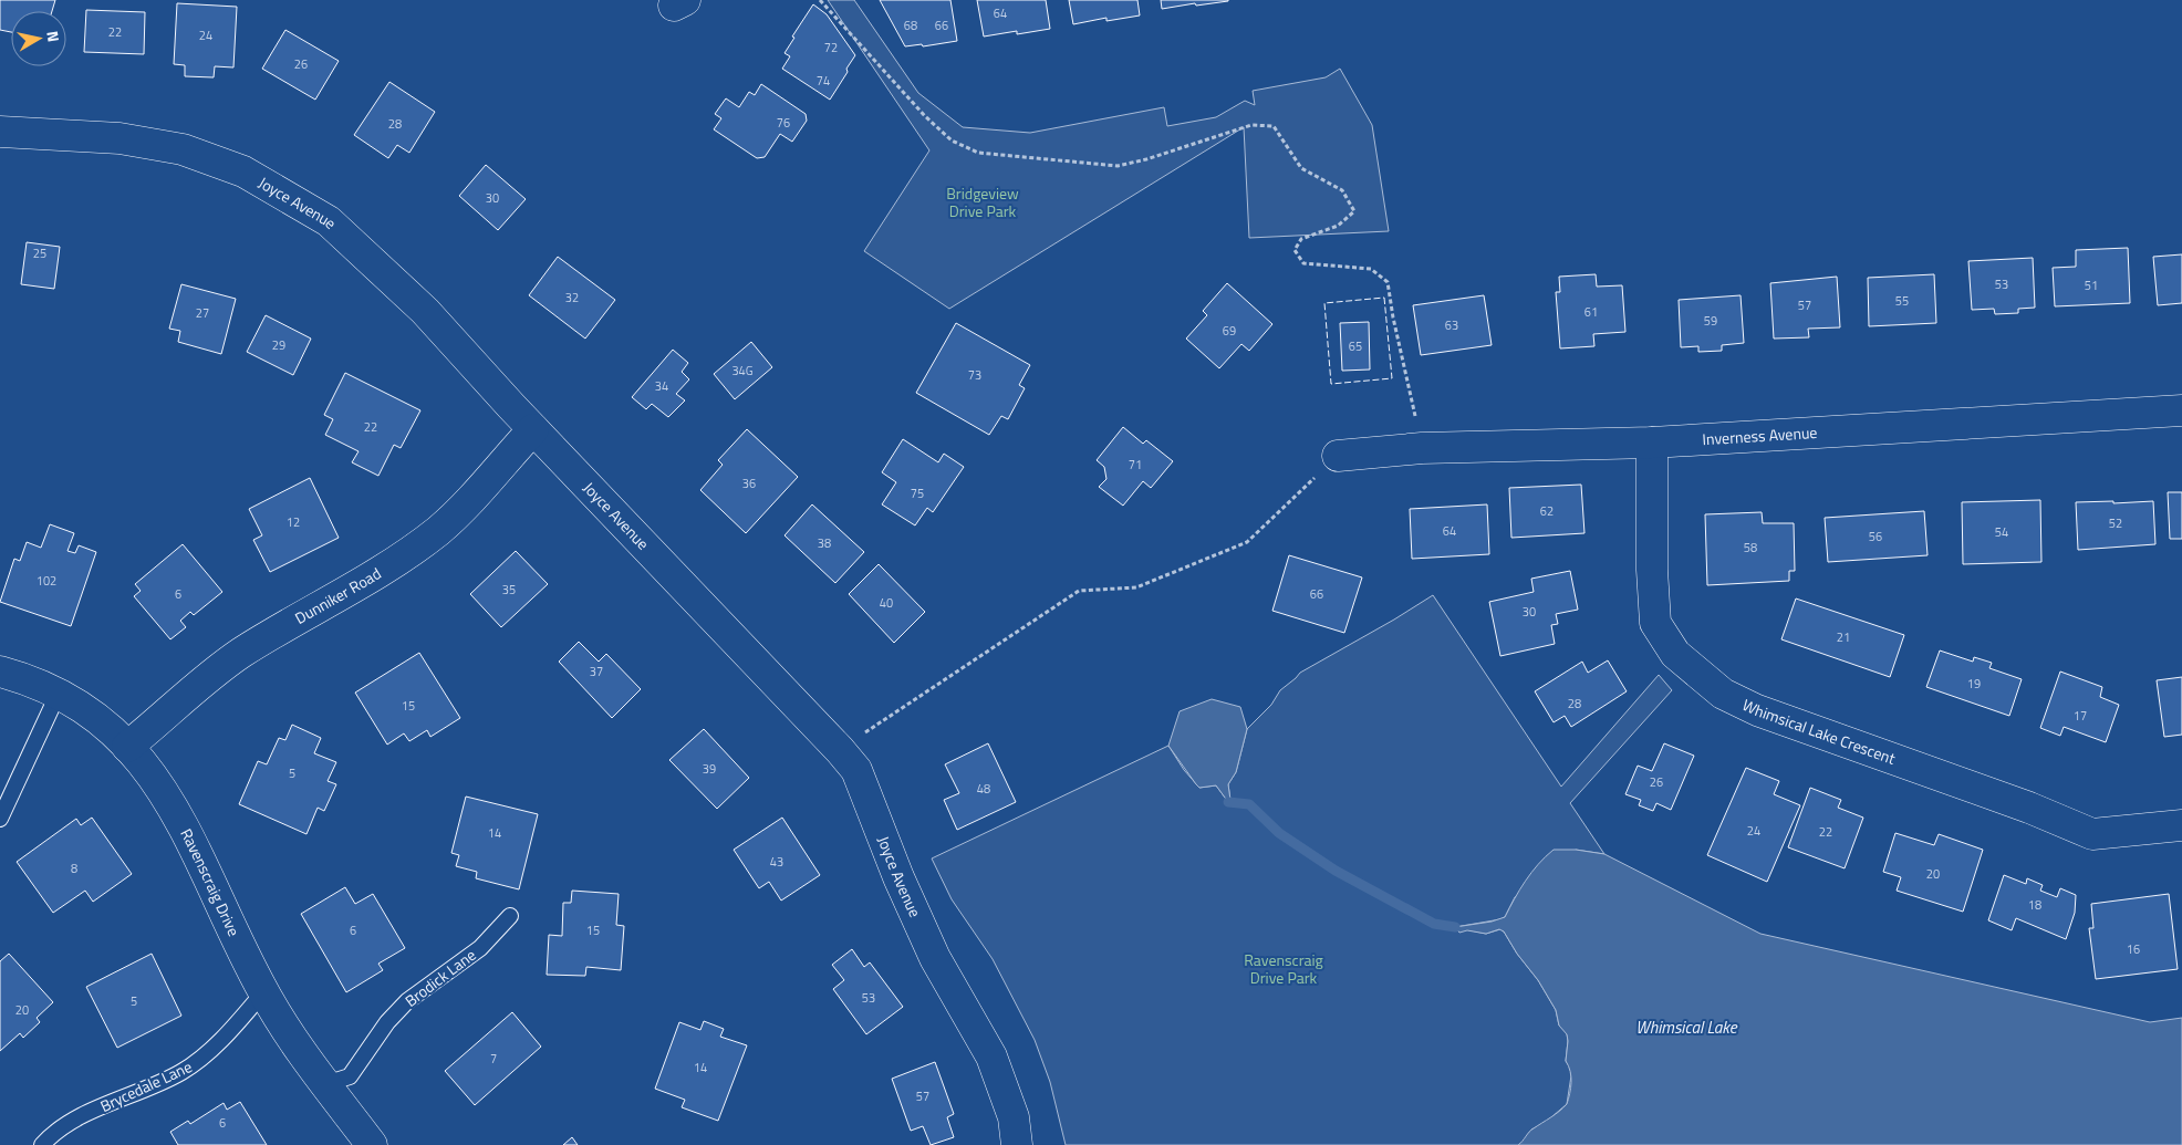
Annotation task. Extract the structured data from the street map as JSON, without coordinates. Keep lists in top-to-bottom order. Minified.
{"streets":{"street":["Joyce Avenue","Inverness Avenue","Dunniker Road","Whimsical Lake Crescent","Ravenscraig Drive"],"lane":["Brodick Lane","Brycedale Lane"]},"crossings":[["Joyce Avenue","Dunniker Road"],["Inverness Avenue","Whimsical Lake Crescent"],["Dunniker Road","Ravenscraig Drive"],["Ravenscraig Drive","Brodick Lane"],["Ravenscraig Drive","Brycedale Lane"]],"water":["Whimsical Lake"],"parks":["Bridgeview Drive Park","Ravenscraig Drive Park"],"house_numbers":["64","68","66","22","24","72","26","74","76","28","30","25","53","51","32","55","57","61","27","59","63","69","29","65","34G","73","34","22","71","36","75","62","12","52","64","54","56","38","58","102","35","6","66","40","30","21","37","19","28","15","17","39","5","26","48","24","22","14","43","8","20","18","6","15","16","53","5","20","7","14","57","6"],"north":"right"}
